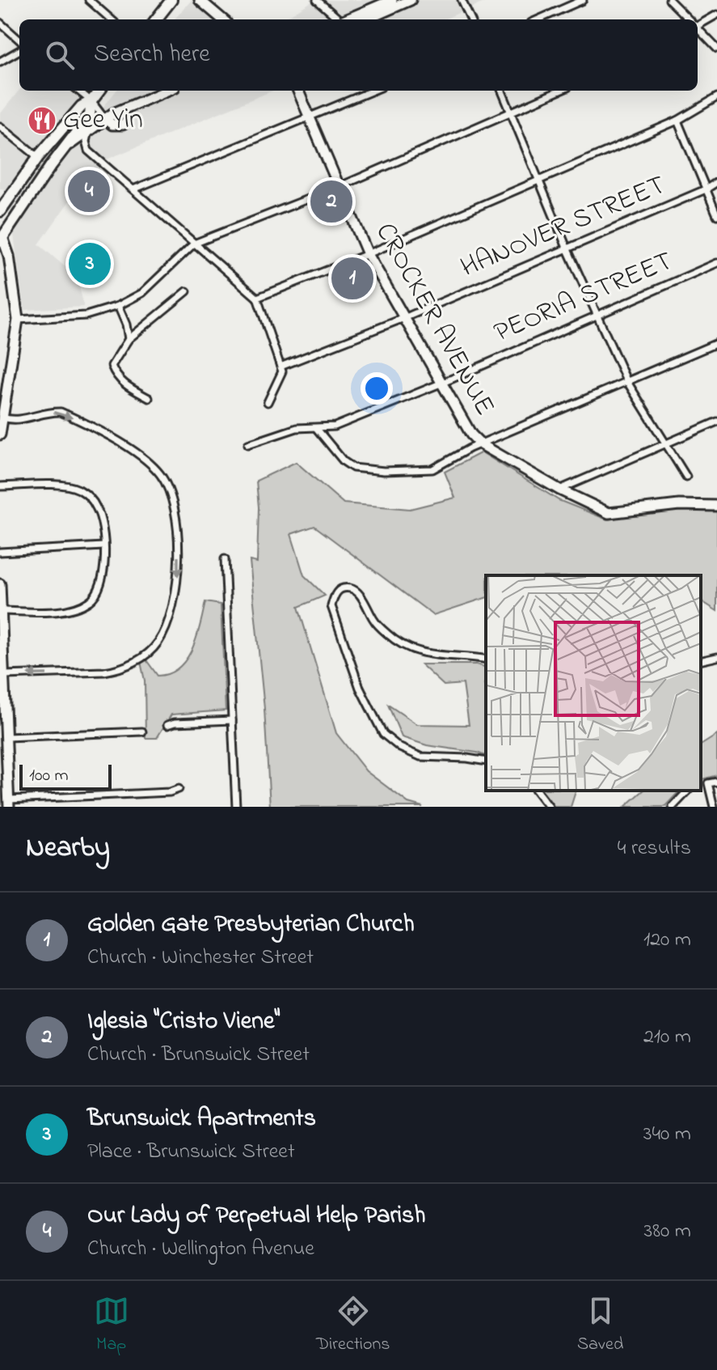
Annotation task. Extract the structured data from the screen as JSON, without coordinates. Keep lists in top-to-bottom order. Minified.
{"streets":{"main road":["CROCKER AVENUE"],"street":["HANOVER STREET","PEORIA STREET"]},"crossings":[["HANOVER STREET","CROCKER AVENUE"],["PEORIA STREET","CROCKER AVENUE"]],"places":{"restaurant":["Gee Yin"]},"scale_bar":"100 m","page":{"search":"Search here","pins":["4","2","3","1"],"scale":"100 m","heading":["Nearby","4 results"],"list":[{"mark":"1","name":"Golden Gate Presbyterian Church","note":"Church · Winchester Street","value":"120 m"},{"mark":"2","name":"Iglesia \"Cristo Viene\"","note":"Church · Brunswick Street","value":"210 m"},{"mark":"3","name":"Brunswick Apartments","note":"Place · Brunswick Street","value":"340 m"},{"mark":"4","name":"Our Lady of Perpetual Help Parish","note":"Church · Wellington Avenue","value":"380 m"}],"nav":["Map","Directions","Saved"]}}
